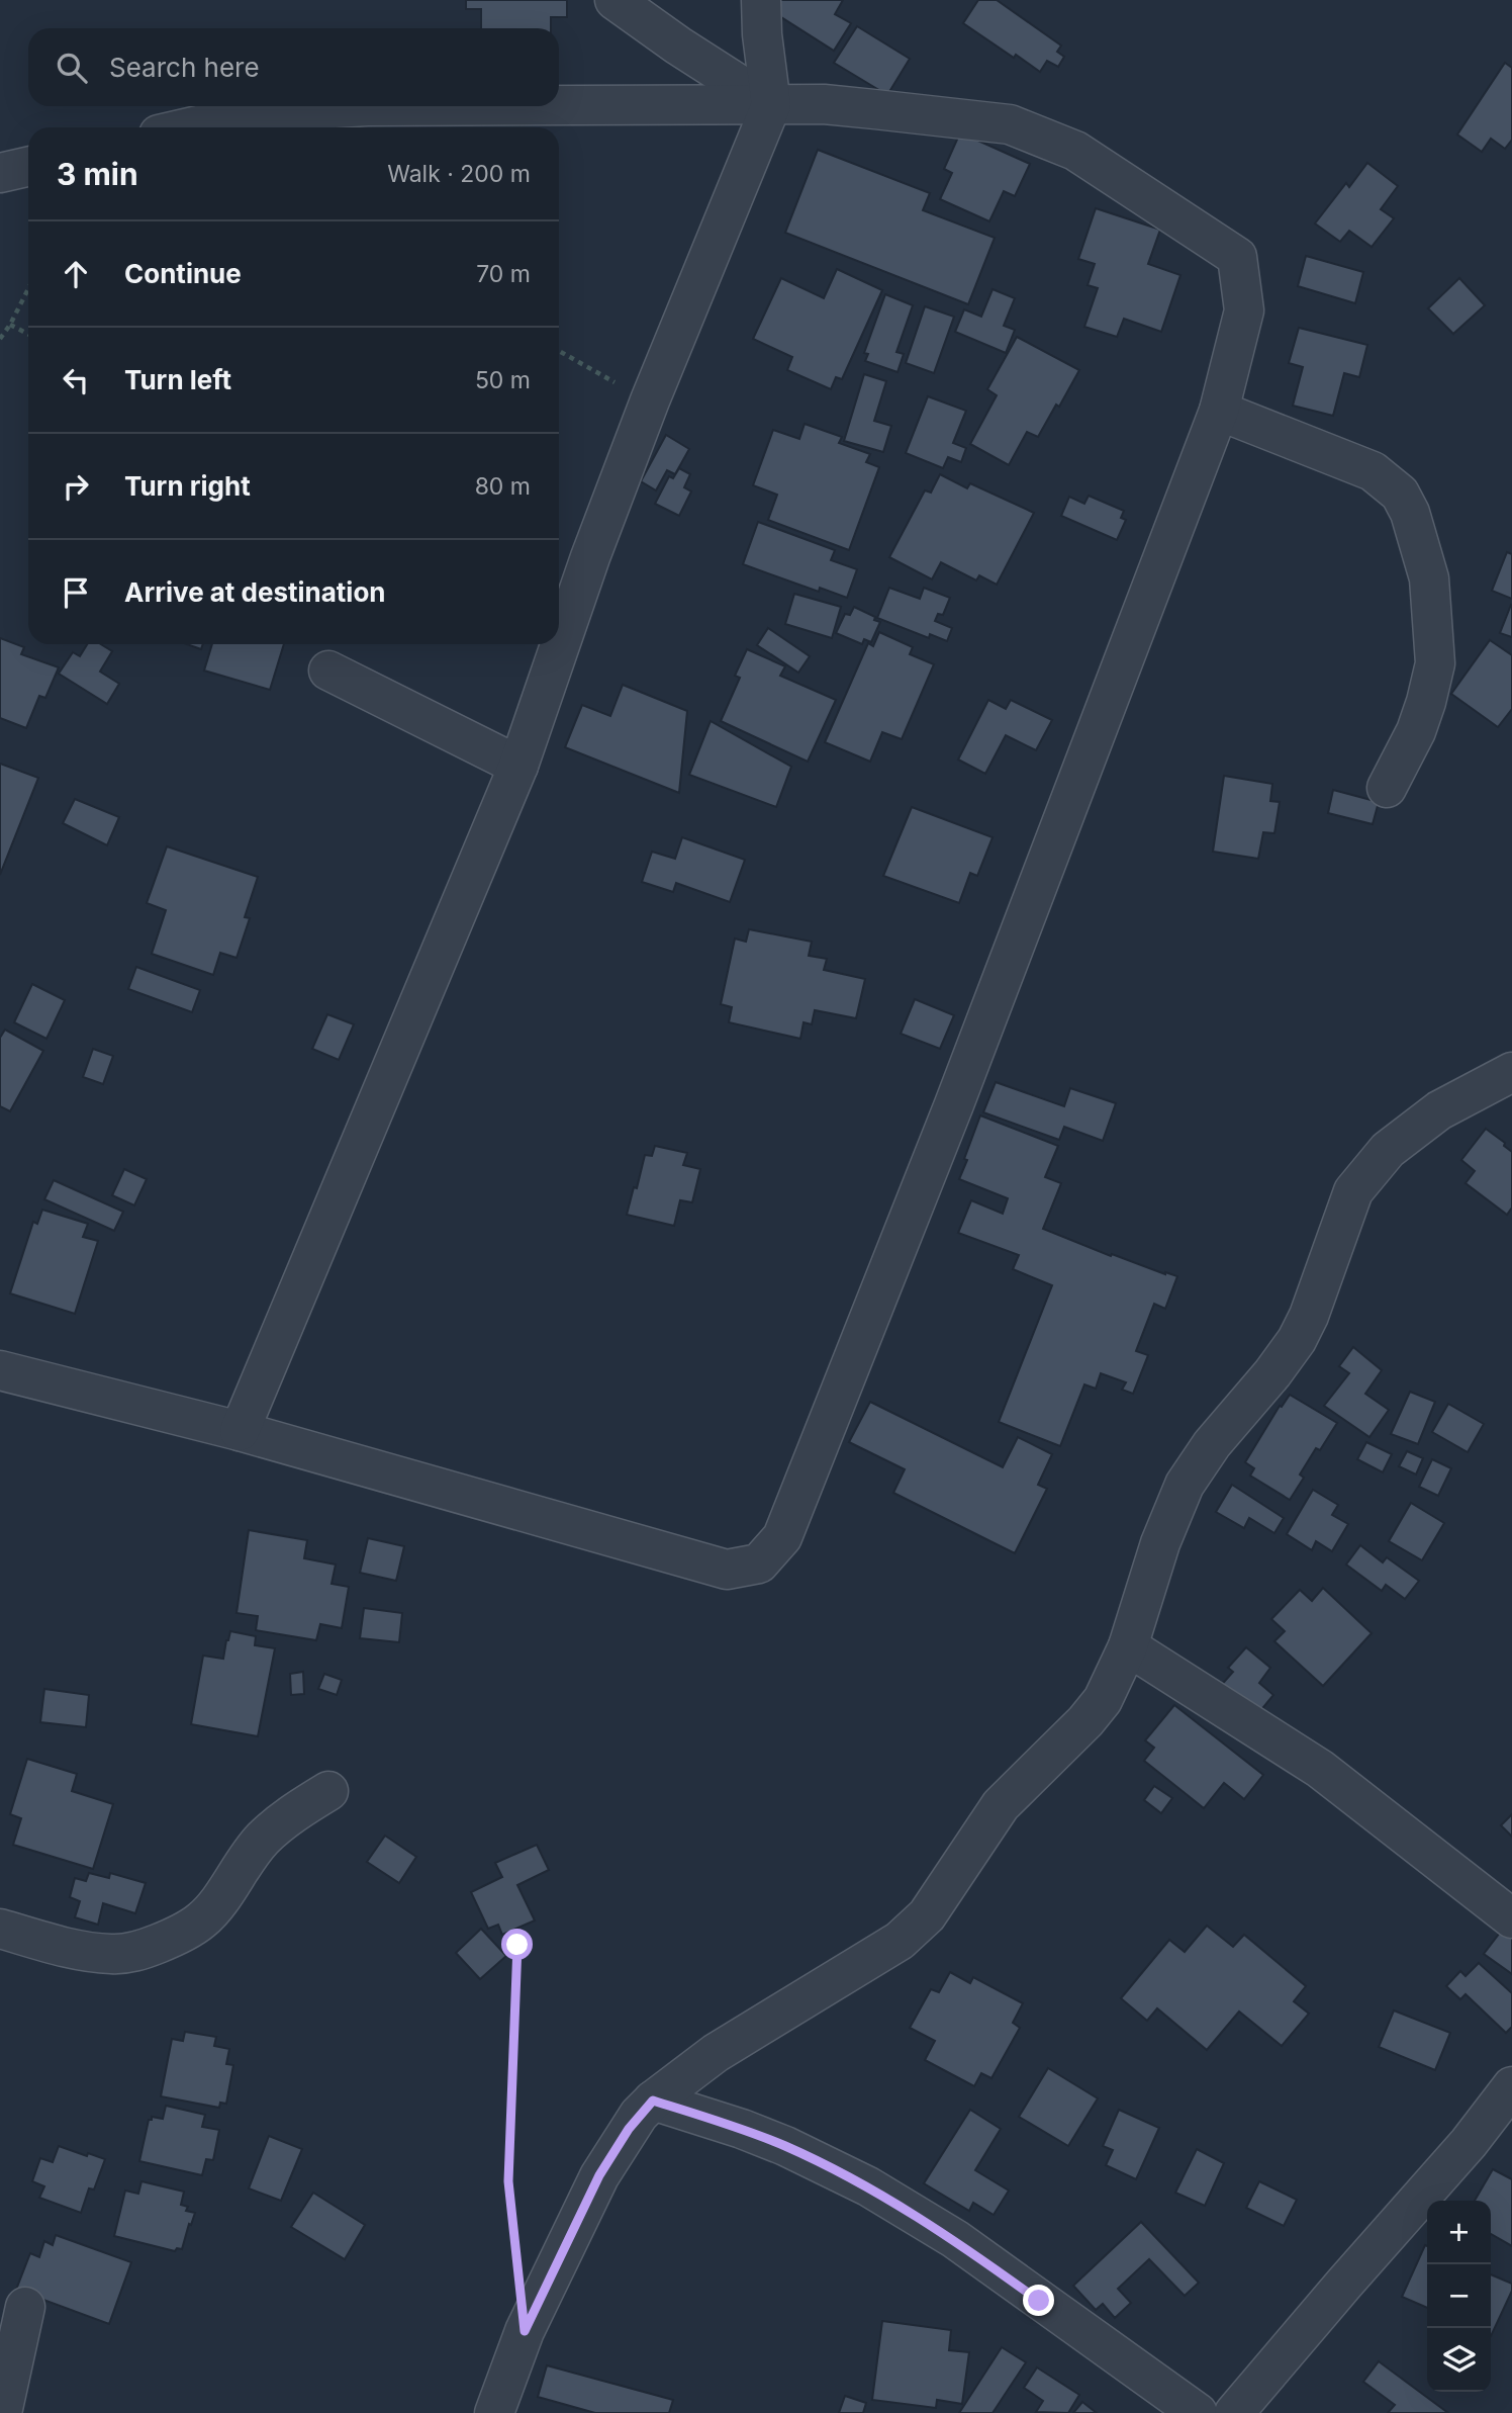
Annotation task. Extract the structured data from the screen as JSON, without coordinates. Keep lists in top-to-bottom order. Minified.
{"page":{"search":"Search here","heading":["3 min","Walk · 200 m"],"list":[["Continue","70 m"],["Turn left","50 m"],["Turn right","80 m"],"Arrive at destination"],"map_buttons":["+","−"]}}
